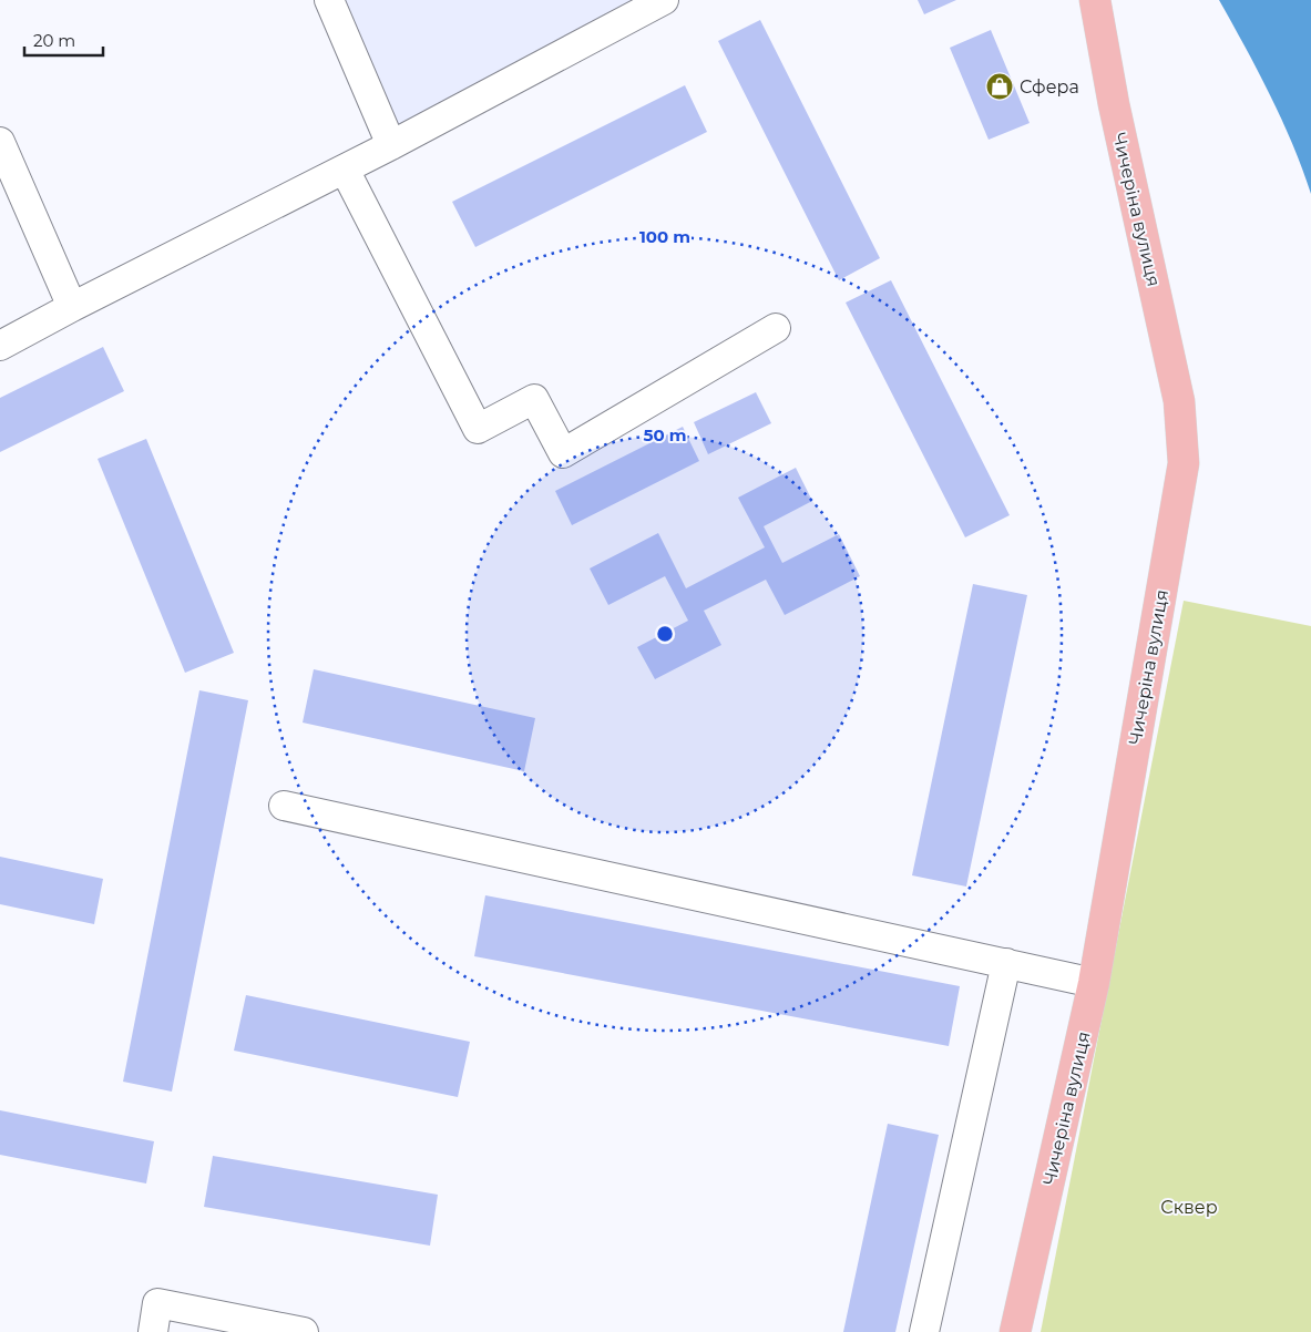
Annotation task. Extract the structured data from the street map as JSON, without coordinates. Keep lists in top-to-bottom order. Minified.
{"streets":{"main road":["Чичеріна вулиця"]},"parks":["Сквер"],"places":{"shop":["Сфера"]},"scale_bar":"20 m","rings":["100 m","50 m"]}
